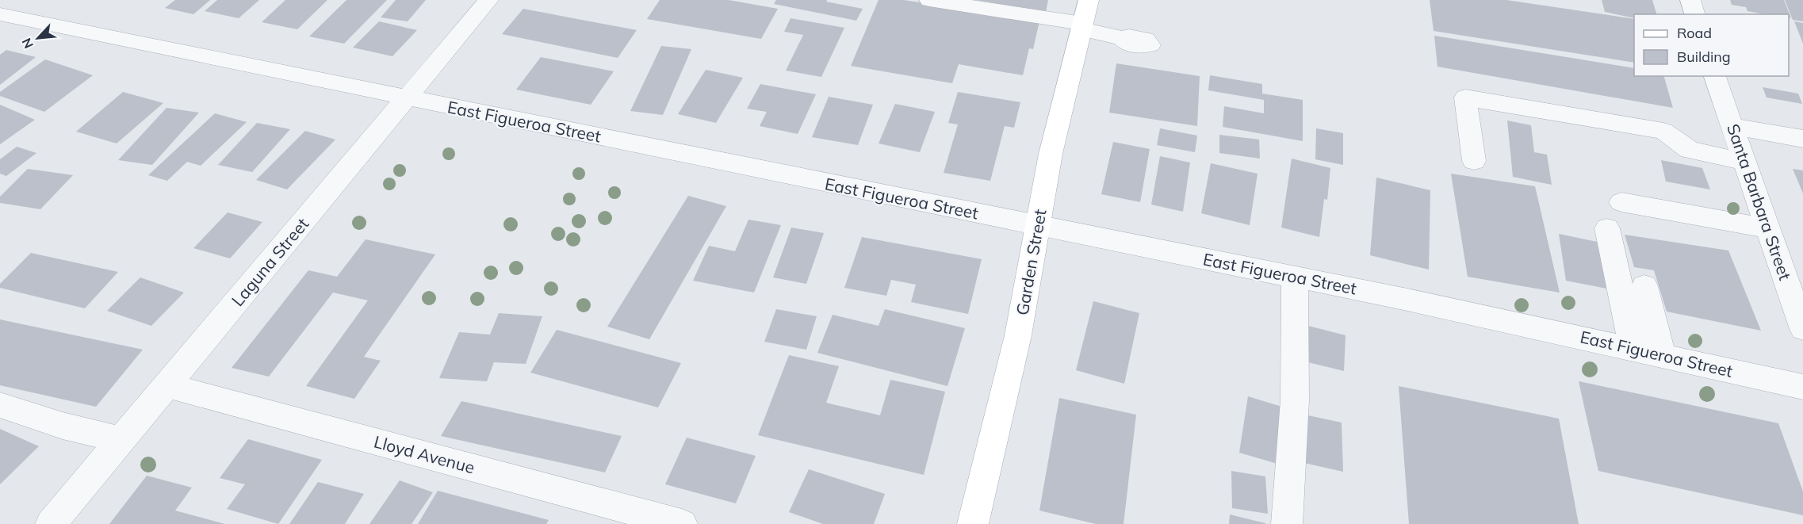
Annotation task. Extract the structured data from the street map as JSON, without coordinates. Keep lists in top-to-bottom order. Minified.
{"streets":{"main road":["Garden Street"],"street":["East Figueroa Street","Santa Barbara Street","Laguna Street","Lloyd Avenue"]},"crossings":[["East Figueroa Street","Laguna Street"],["East Figueroa Street","Garden Street"],["Laguna Street","Lloyd Avenue"]],"legend":["Road","Building"],"north":"bottom left"}
